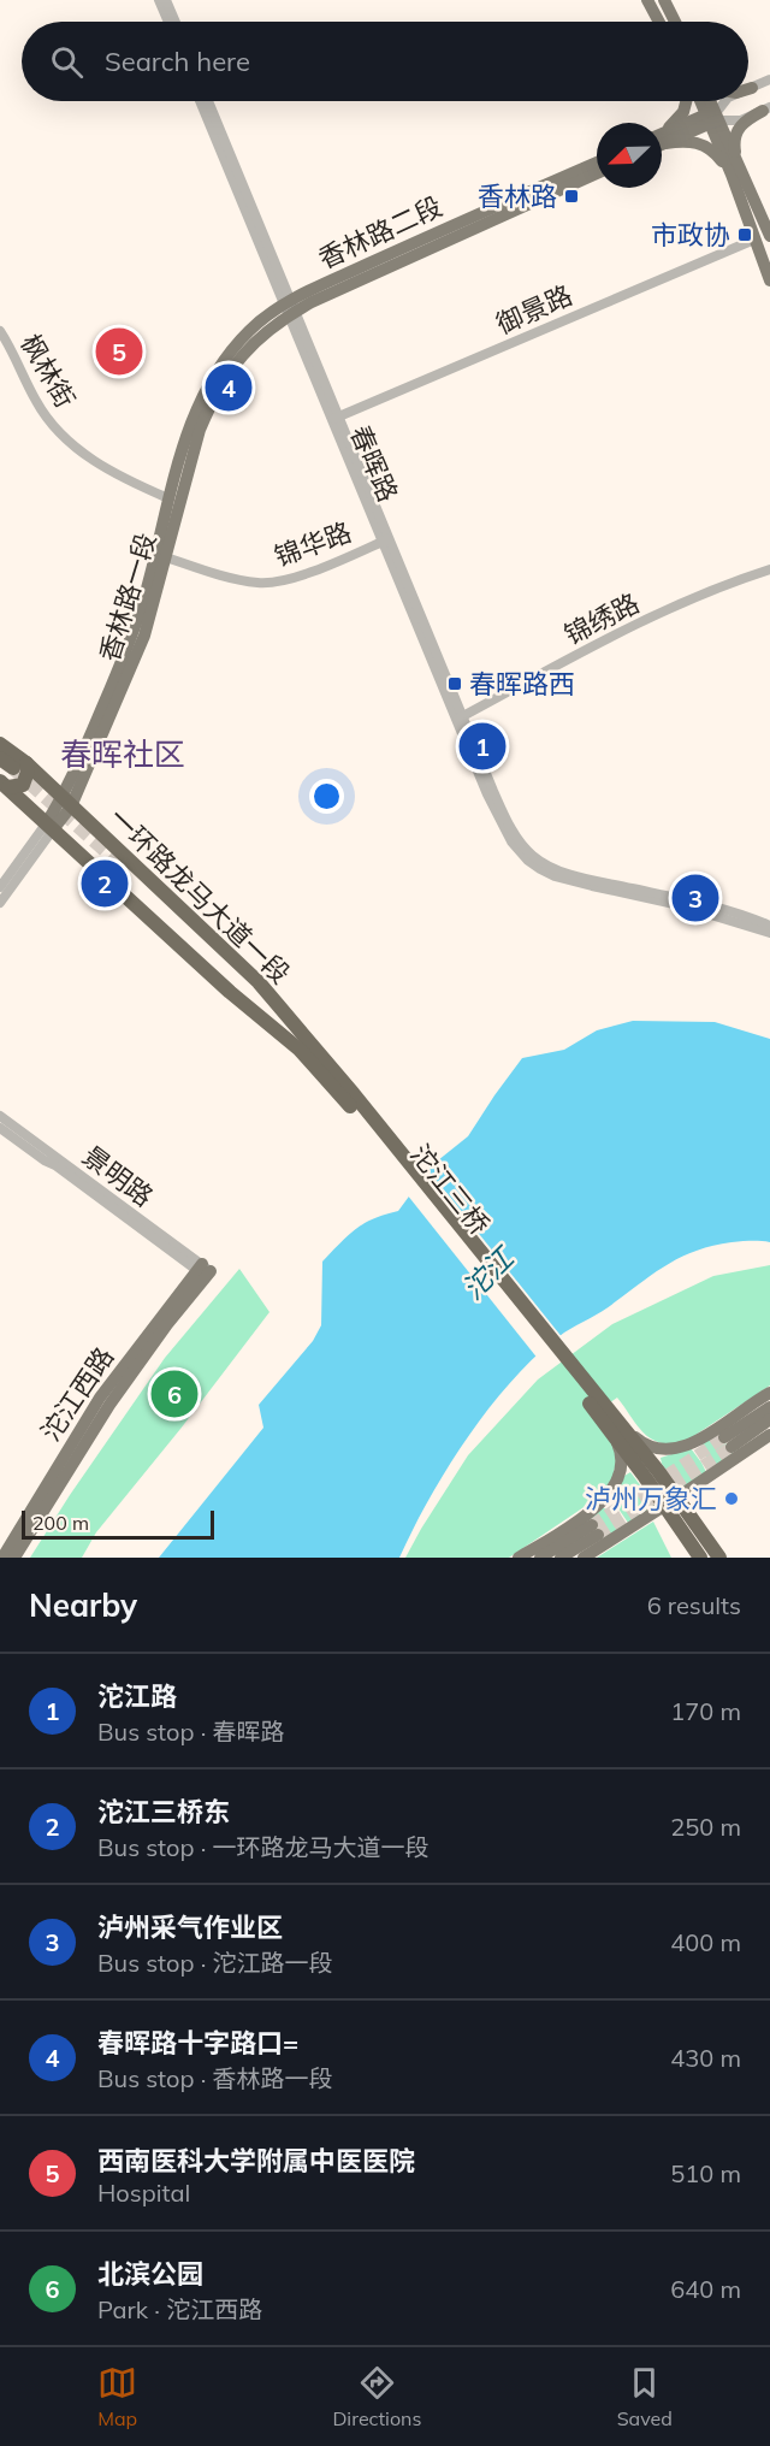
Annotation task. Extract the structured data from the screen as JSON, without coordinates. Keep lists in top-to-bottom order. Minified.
{"streets":{"highway":["一环路龙马大道一段","沱江三桥"],"main road":["香林路二段","香林路一段","沱江西路"],"street":["御景路","枫林街","春晖路","锦华路","锦绣路","景明路"]},"crossings":[["香林路二段","春晖路"],["香林路二段","香林路一段"],["御景路","春晖路"],["枫林街","香林路一段"],["春晖路","锦华路"],["春晖路","香林路一段"],["春晖路","锦绣路"],["锦华路","香林路一段"],["香林路一段","一环路龙马大道一段"],["一环路龙马大道一段","沱江三桥"],["景明路","沱江西路"]],"districts":["春晖社区"],"water":["沱江"],"places":{"transit":["香林路","市政协","春晖路西"],"other":["泸州万象汇"]},"scale_bar":"200 m","north":"bottom left","page":{"search":"Search here","pins":["5","4","1","2","3","6"],"scale":"200 m","heading":["Nearby","6 results"],"list":[{"mark":"1","name":"沱江路","note":"Bus stop · 春晖路","value":"170 m"},{"mark":"2","name":"沱江三桥东","note":"Bus stop · 一环路龙马大道一段","value":"250 m"},{"mark":"3","name":"泸州采气作业区","note":"Bus stop · 沱江路一段","value":"400 m"},{"mark":"4","name":"春晖路十字路口=","note":"Bus stop · 香林路一段","value":"430 m"},{"mark":"5","name":"西南医科大学附属中医医院","note":"Hospital","value":"510 m"},{"mark":"6","name":"北滨公园","note":"Park · 沱江西路","value":"640 m"}],"nav":["Map","Directions","Saved"]}}
